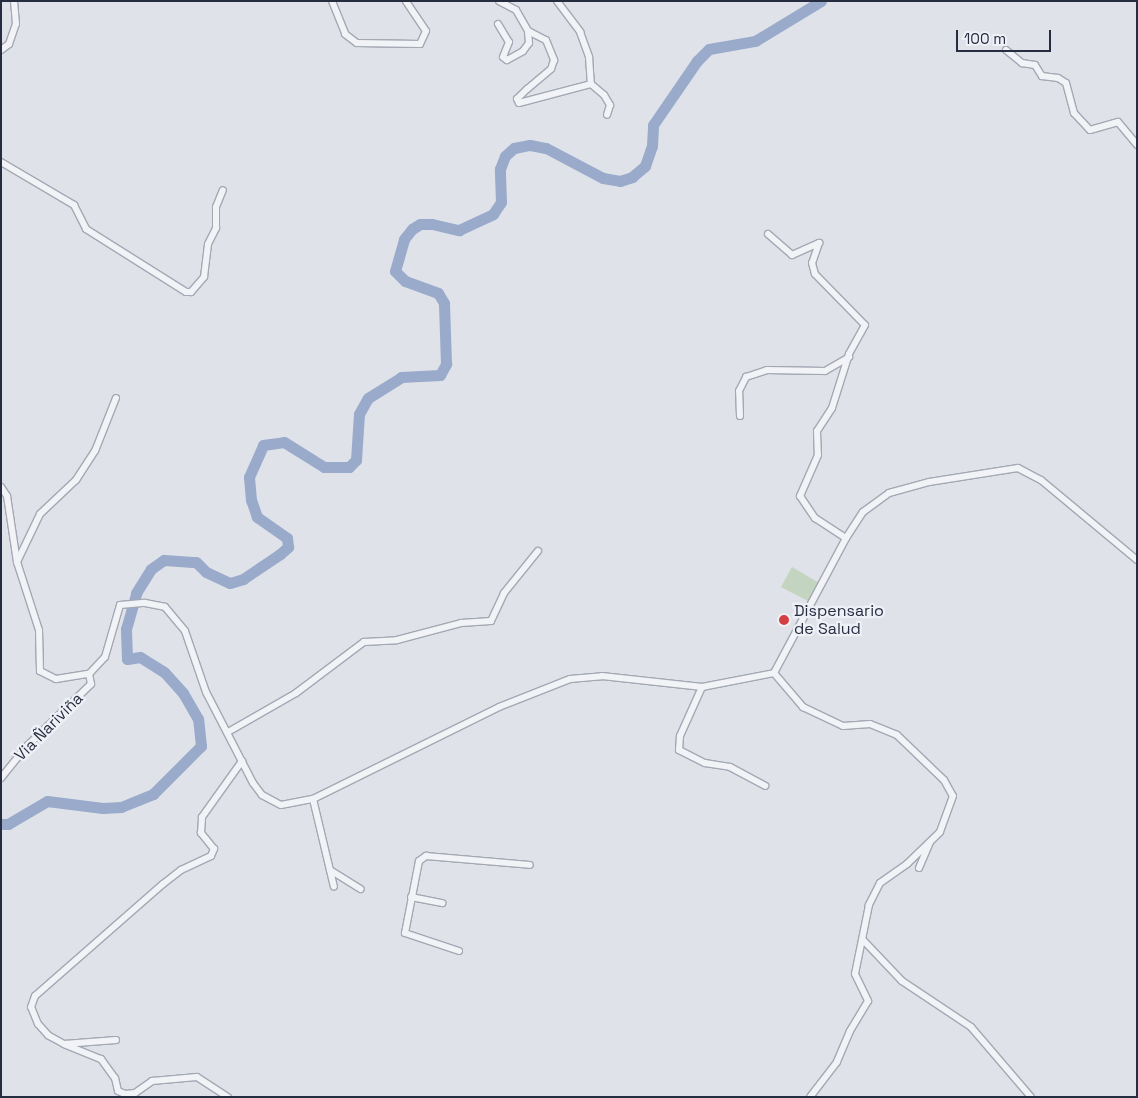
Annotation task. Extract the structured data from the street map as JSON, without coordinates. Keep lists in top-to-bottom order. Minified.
{"streets":{"street":["Via Ñariviña"]},"places":["Dispensario de Salud"],"scale_bar":"100 m"}
